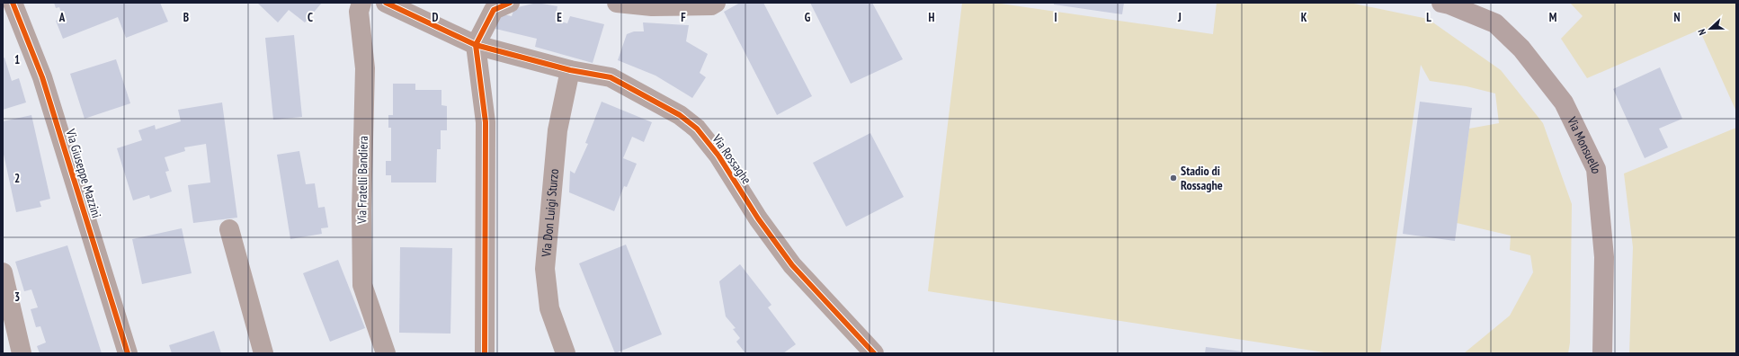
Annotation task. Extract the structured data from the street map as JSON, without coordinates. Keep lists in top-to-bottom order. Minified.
{"streets":{"main road":["Via Monsuello"],"street":["Via Rossaghe","Via Giuseppe Mazzini","Via Fratelli Bandiera","Via Don Luigi Sturzo"]},"crossings":[["Via Rossaghe","Via Don Luigi Sturzo"]],"places":["Stadio di Rossaghe"],"north":"left","grid":{"columns":["A","B","C","D","E","F","G","H","I","J","K","L","M","N"],"rows":["1","2","3"]}}
